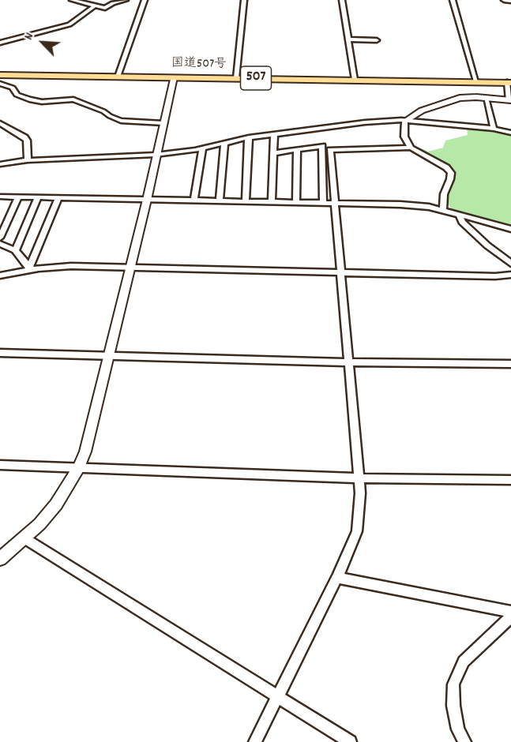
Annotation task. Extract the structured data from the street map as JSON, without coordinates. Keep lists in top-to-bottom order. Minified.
{"streets":{"highway":["国道507号","507"]},"north":"top left"}
